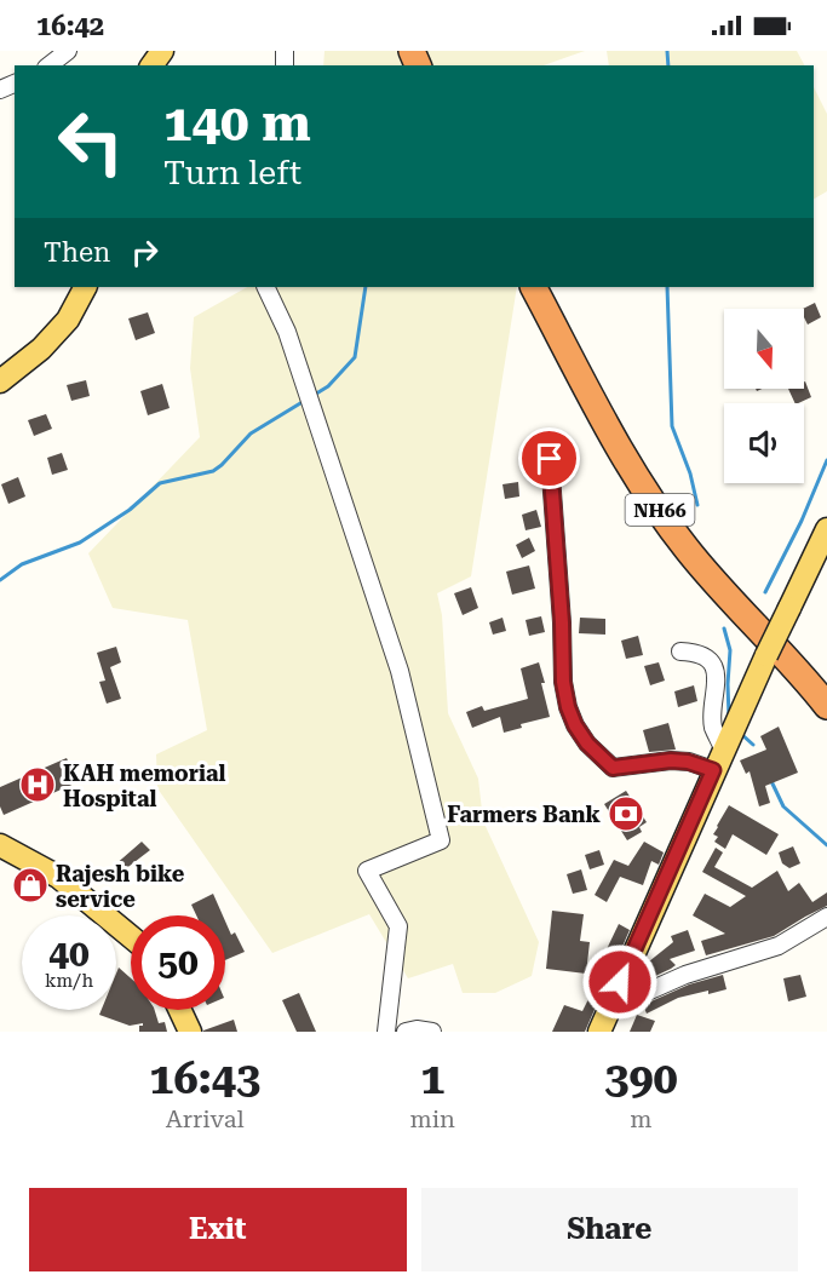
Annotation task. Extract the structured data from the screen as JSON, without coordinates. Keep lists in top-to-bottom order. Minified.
{"streets":{"highway":["NH66"]},"places":{"hospital":["KAH memorial Hospital"],"bank":["Farmers Bank"],"shop":["Rajesh bike service"]},"north":"bottom","page":{"status":"16:42","turn":["140 m","Turn left"],"then":"Then","speed":"40 km/h","limit":"50","eta":["16:43","Arrival","1","min","390","m"],"buttons":["Exit","Share"]}}
